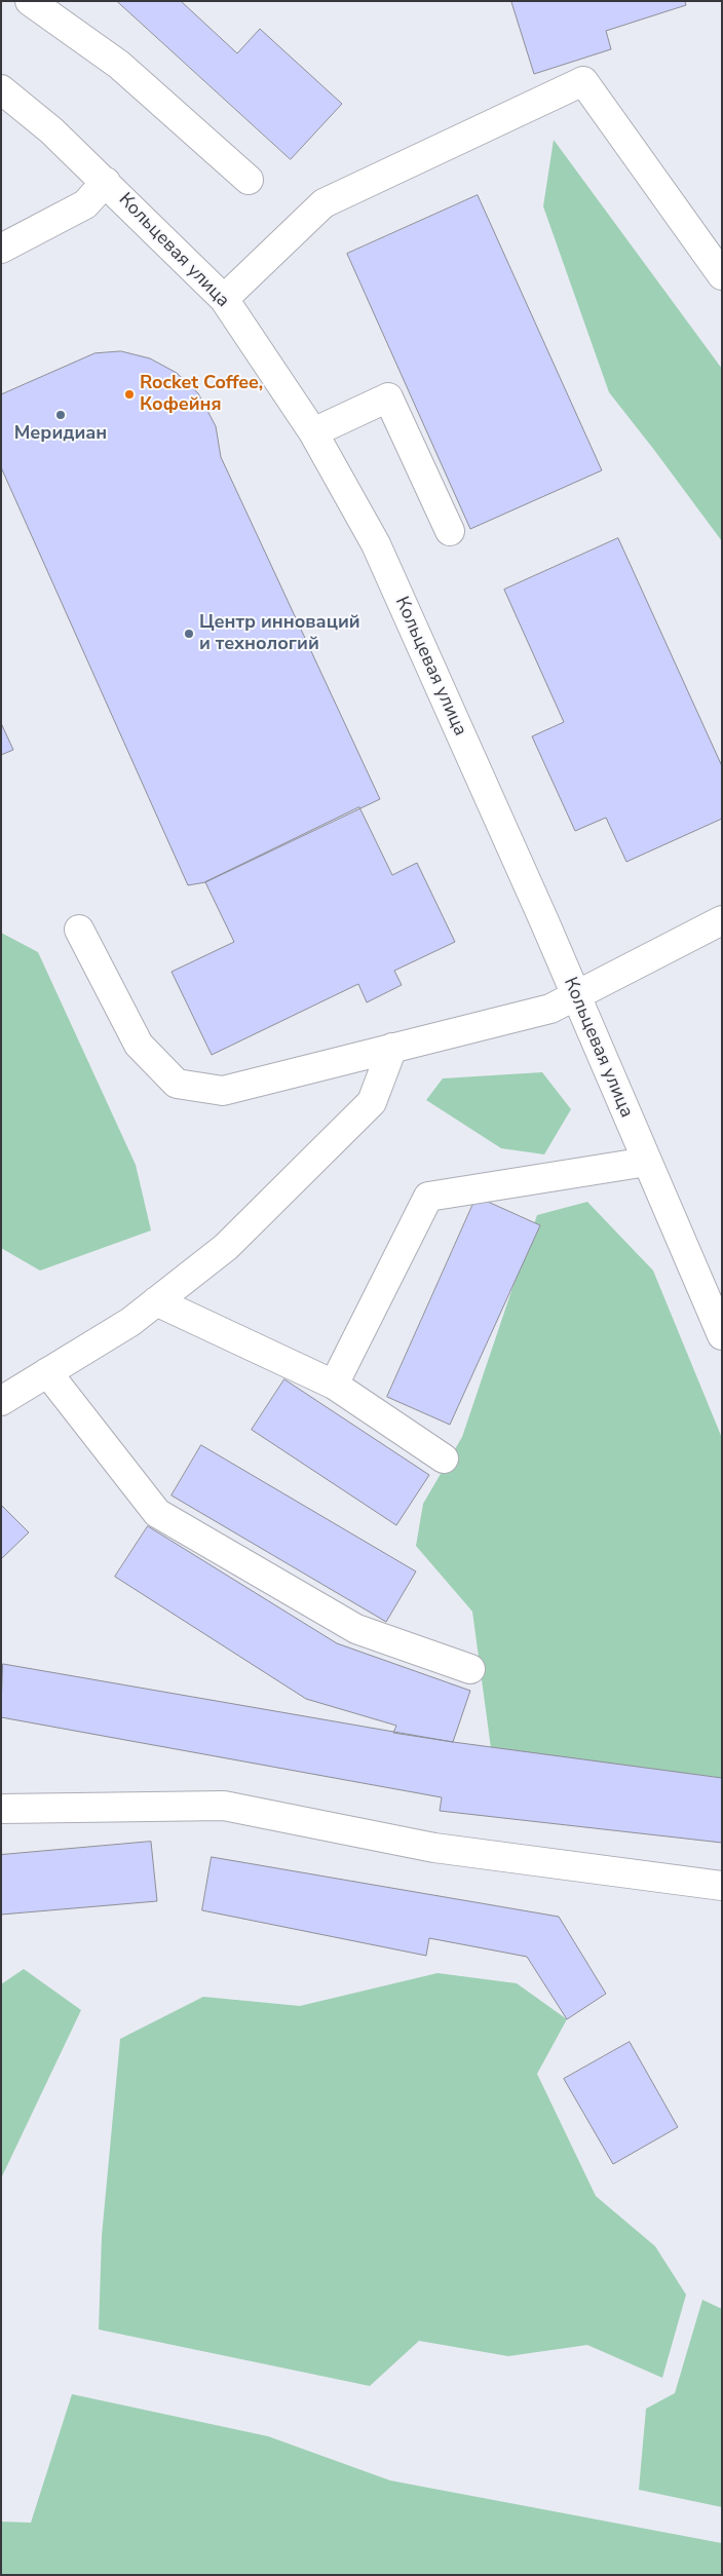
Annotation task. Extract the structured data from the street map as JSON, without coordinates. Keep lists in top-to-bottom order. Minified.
{"streets":{"street":["Кольцевая улица"]},"places":["Rocket Coffee, Кофейня","Меридиан","Центр инноваций и технологий"]}
